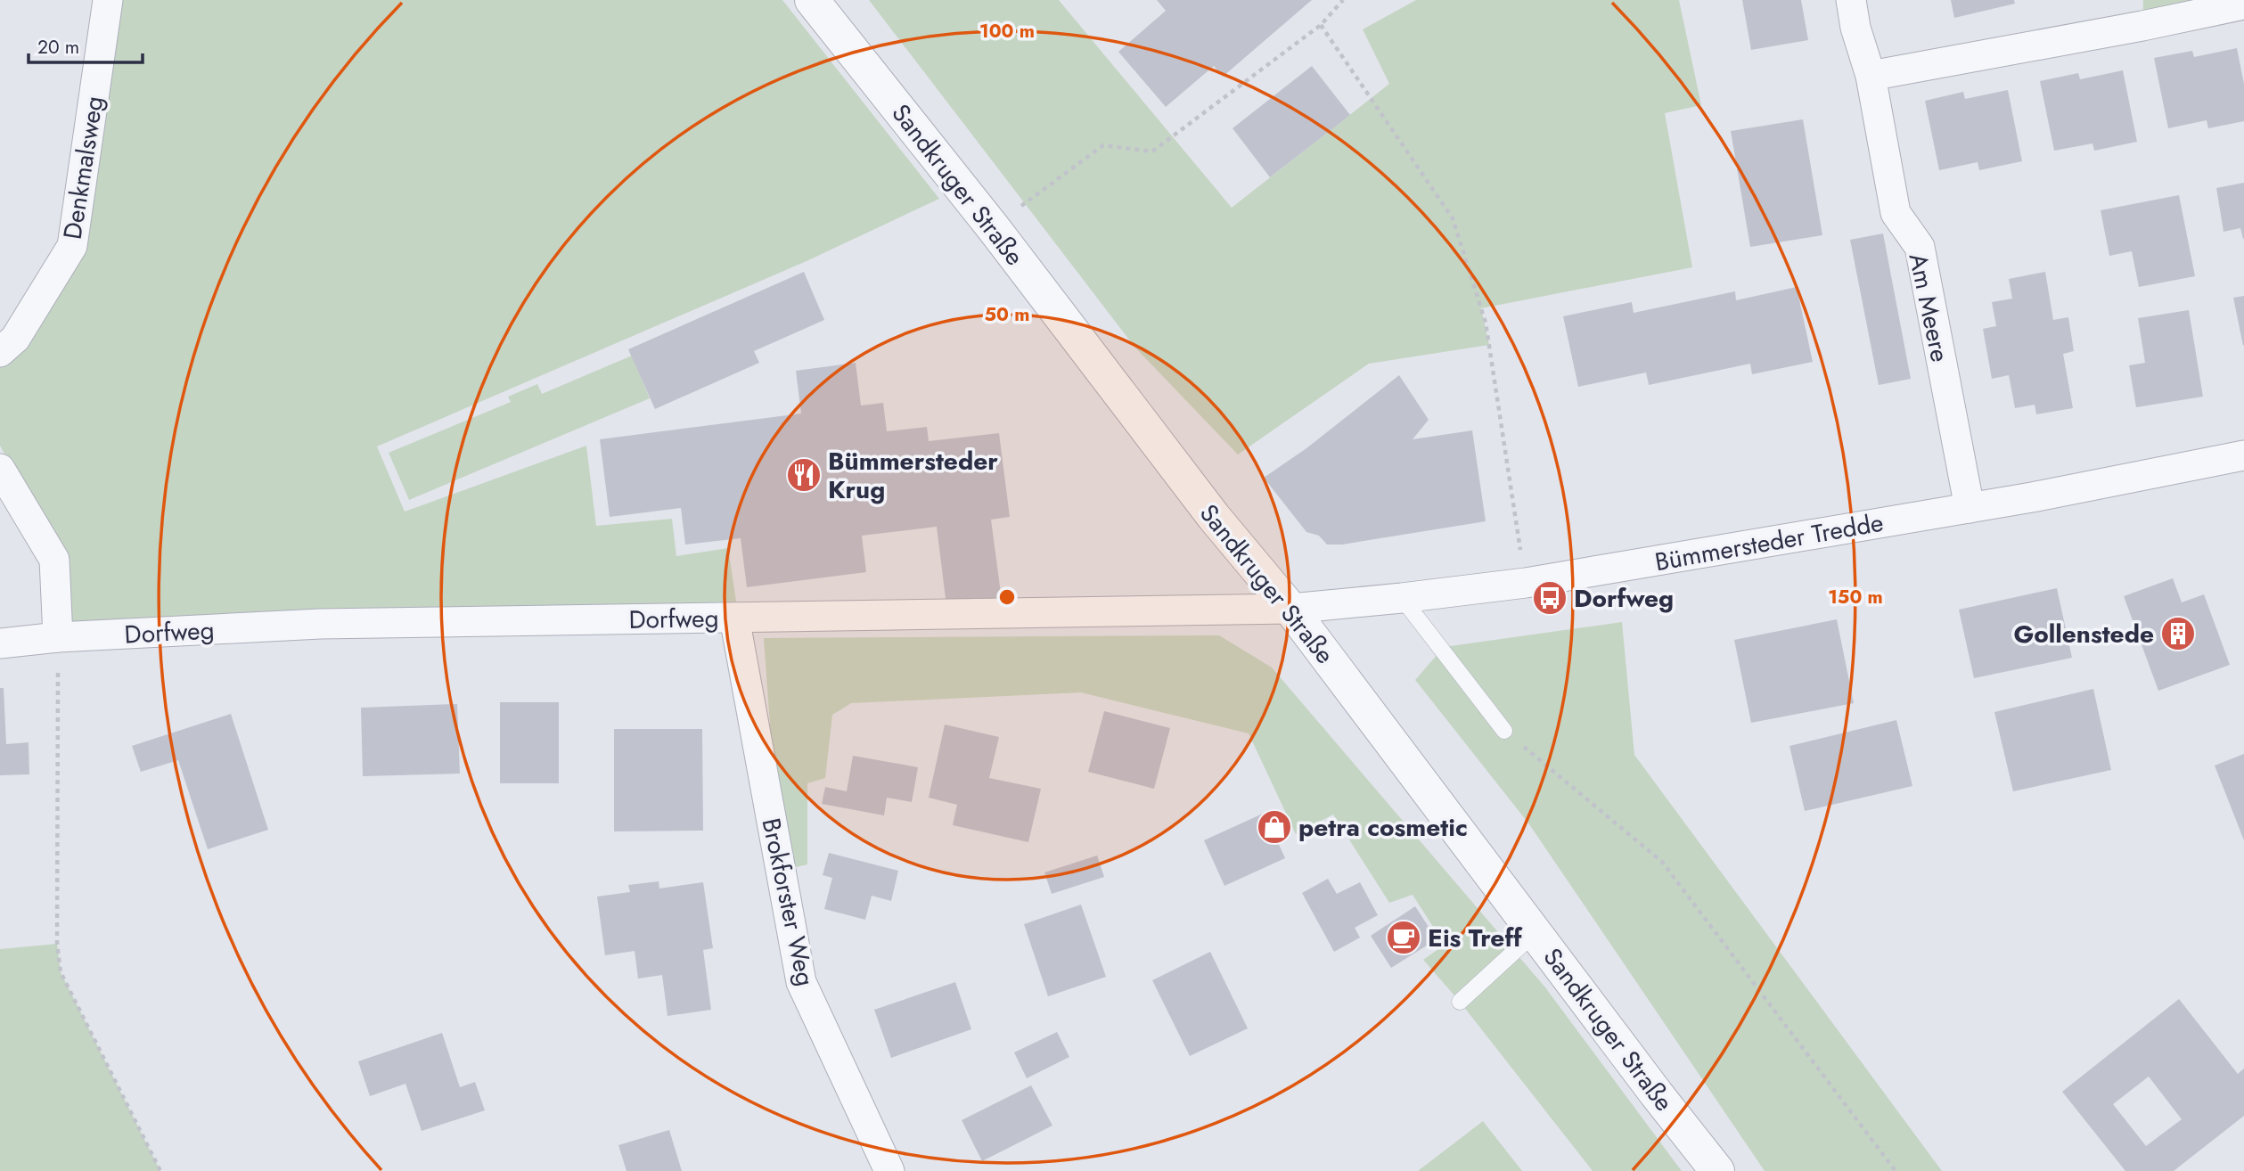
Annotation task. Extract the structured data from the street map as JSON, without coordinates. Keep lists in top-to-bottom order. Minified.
{"streets":{"street":["Denkmalsweg","Sandkruger Straße","Am Meere","Bümmersteder Tredde","Dorfweg","Brokforster Weg"]},"crossings":[["Sandkruger Straße","Bümmersteder Tredde"],["Sandkruger Straße","Dorfweg"],["Am Meere","Bümmersteder Tredde"],["Bümmersteder Tredde","Dorfweg"],["Dorfweg","Brokforster Weg"]],"places":{"restaurant":["Bümmersteder Krug"],"bus stop":["Dorfweg"],"building":["Gollenstede"],"shop":["petra cosmetic"],"cafe":["Eis Treff"]},"scale_bar":"20 m","rings":["100 m","50 m","150 m"]}
